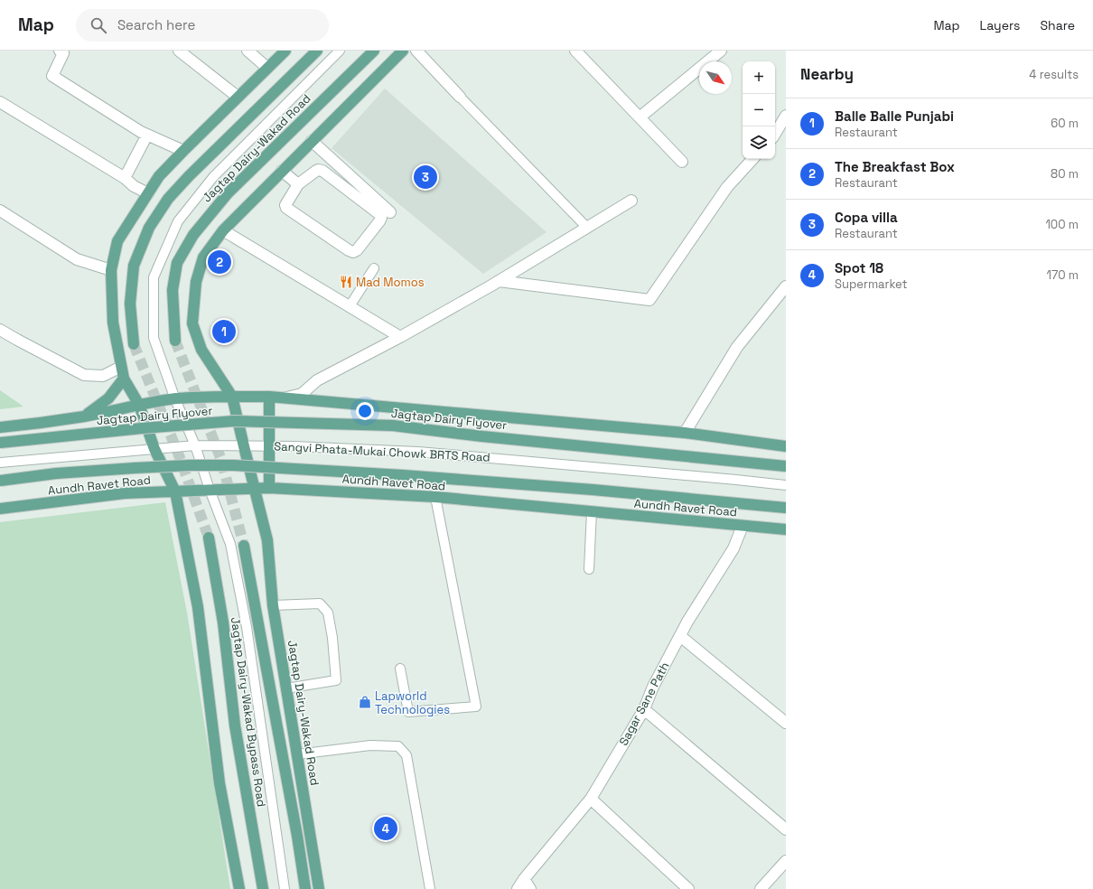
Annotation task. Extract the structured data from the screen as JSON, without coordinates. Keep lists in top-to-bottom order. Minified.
{"streets":{"main road":["Jagtap Dairy-Wakad Road","Jagtap Dairy Flyover","Aundh Ravet Road","Jagtap Dairy-Wakad Bypass Road"],"street":["Sagar Sane Path"],"lane":["Sangvi Phata-Mukai Chowk BRTS Road"]},"crossings":[["Jagtap Dairy-Wakad Road","Sangvi Phata-Mukai Chowk BRTS Road"],["Jagtap Dairy-Wakad Road","Aundh Ravet Road"],["Aundh Ravet Road","Sagar Sane Path"]],"places":{"restaurant":["Mad Momos"],"shop":["Lapworld Technologies"]},"north":"bottom right","page":{"header":"Map","search":"Search here","nav":["Map","Layers","Share"],"heading":["Nearby","4 results"],"map_buttons":["+","−"],"list":[{"mark":"1","name":"Balle Balle Punjabi","note":"Restaurant","value":"60 m"},{"mark":"2","name":"The Breakfast Box","note":"Restaurant","value":"80 m"},{"mark":"3","name":"Copa villa","note":"Restaurant","value":"100 m"},{"mark":"4","name":"Spot 18","note":"Supermarket","value":"170 m"}],"pins":["3","2","1","4"]}}
